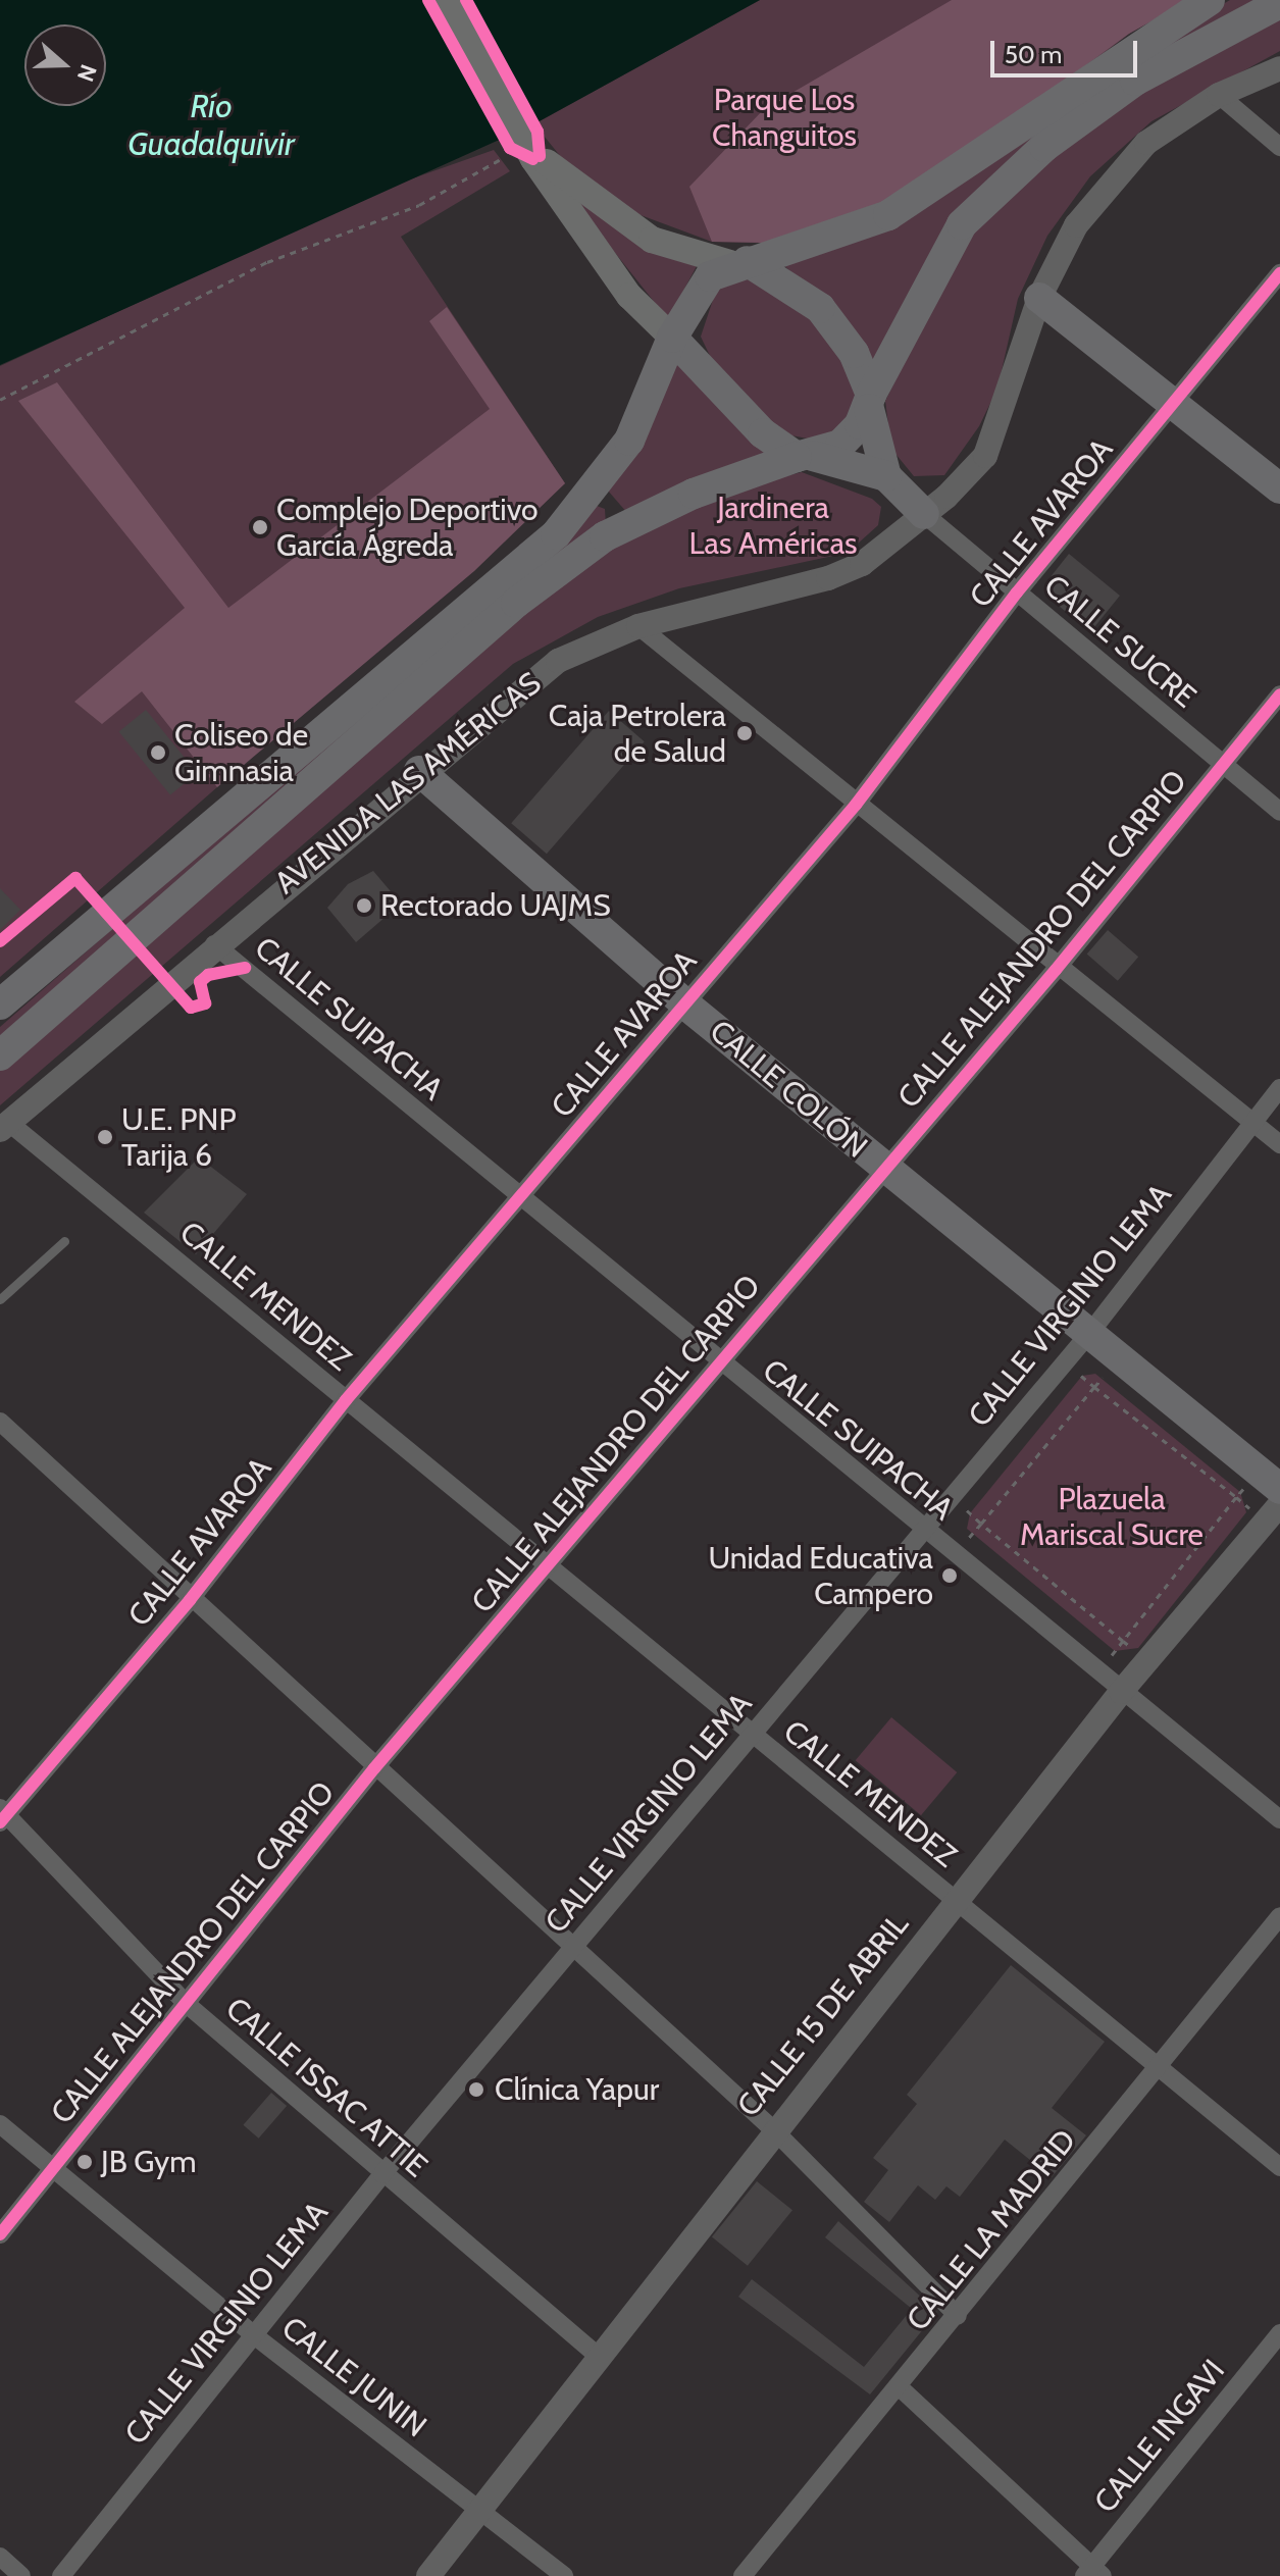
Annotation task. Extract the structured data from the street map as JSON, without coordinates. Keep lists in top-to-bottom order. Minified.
{"streets":{"main road":["AVENIDA LAS AMÉRICAS","CALLE COLÓN"],"street":["CALLE AVAROA","CALLE SUCRE","CALLE ALEJANDRO DEL CARPIO","CALLE SUIPACHA","CALLE MENDEZ","CALLE VIRGINIO LEMA","CALLE 15 DE ABRIL","CALLE ISSAC ATTIE","CALLE LA MADRID","CALLE JUNIN","CALLE INGAVI"]},"crossings":[["CALLE AVAROA","CALLE SUCRE"],["CALLE AVAROA","CALLE SUIPACHA"],["CALLE AVAROA","CALLE COLÓN"],["CALLE AVAROA","CALLE MENDEZ"],["CALLE AVAROA","CALLE ISSAC ATTIE"],["CALLE SUCRE","AVENIDA LAS AMÉRICAS"],["CALLE SUCRE","CALLE ALEJANDRO DEL CARPIO"],["AVENIDA LAS AMÉRICAS","CALLE SUIPACHA"],["AVENIDA LAS AMÉRICAS","CALLE COLÓN"],["AVENIDA LAS AMÉRICAS","CALLE MENDEZ"],["CALLE ALEJANDRO DEL CARPIO","CALLE SUIPACHA"],["CALLE ALEJANDRO DEL CARPIO","CALLE COLÓN"],["CALLE ALEJANDRO DEL CARPIO","CALLE MENDEZ"],["CALLE ALEJANDRO DEL CARPIO","CALLE ISSAC ATTIE"],["CALLE ALEJANDRO DEL CARPIO","CALLE JUNIN"],["CALLE SUIPACHA","CALLE VIRGINIO LEMA"],["CALLE SUIPACHA","CALLE 15 DE ABRIL"],["CALLE COLÓN","CALLE VIRGINIO LEMA"],["CALLE MENDEZ","CALLE VIRGINIO LEMA"],["CALLE MENDEZ","CALLE 15 DE ABRIL"],["CALLE MENDEZ","CALLE LA MADRID"],["CALLE VIRGINIO LEMA","CALLE ISSAC ATTIE"],["CALLE VIRGINIO LEMA","CALLE JUNIN"],["CALLE 15 DE ABRIL","CALLE ISSAC ATTIE"],["CALLE 15 DE ABRIL","CALLE JUNIN"]],"water":["Río Guadalquivir"],"parks":["Parque Los Changuitos","Jardinera Las Américas","Plazuela Mariscal Sucre"],"places":["Complejo Deportivo García Ágreda","Caja Petrolera de Salud","Coliseo de Gimnasia","Rectorado UAJMS","U.E. PNP Tarija 6","Unidad Educativa Campero","Clínica Yapur","JB Gym"],"scale_bar":"50 m","north":"right"}
